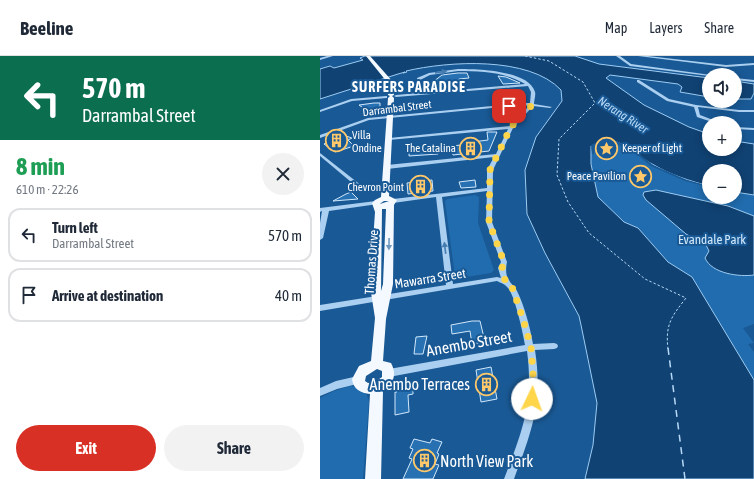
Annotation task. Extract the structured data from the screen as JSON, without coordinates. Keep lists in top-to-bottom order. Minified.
{"streets":{"main road":["Thomas Drive"],"street":["Darrambal Street","Mawarra Street","Anembo Street"]},"crossings":[["Darrambal Street","Thomas Drive"],["Thomas Drive","Mawarra Street"],["Thomas Drive","Anembo Street"]],"districts":["SURFERS PARADISE"],"water":["Nerang River"],"parks":["Evandale Park"],"places":{"building":["Villa Ondine","The Catalina","Chevron Point","Anembo Terraces","North View Park"],"place":["Keeper of Light","Peace Pavilion"]},"page":{"header":"Beeline","nav":["Map","Layers","Share"],"turn":["570 m","Darrambal Street"],"map_buttons":["+","−"],"heading":["8 min","610 m · 22:26"],"list":[{"name":"Turn left","note":"Darrambal Street","value":"570 m"},{"name":"Arrive at destination","value":"40 m"}],"buttons":["Exit","Share"]}}
